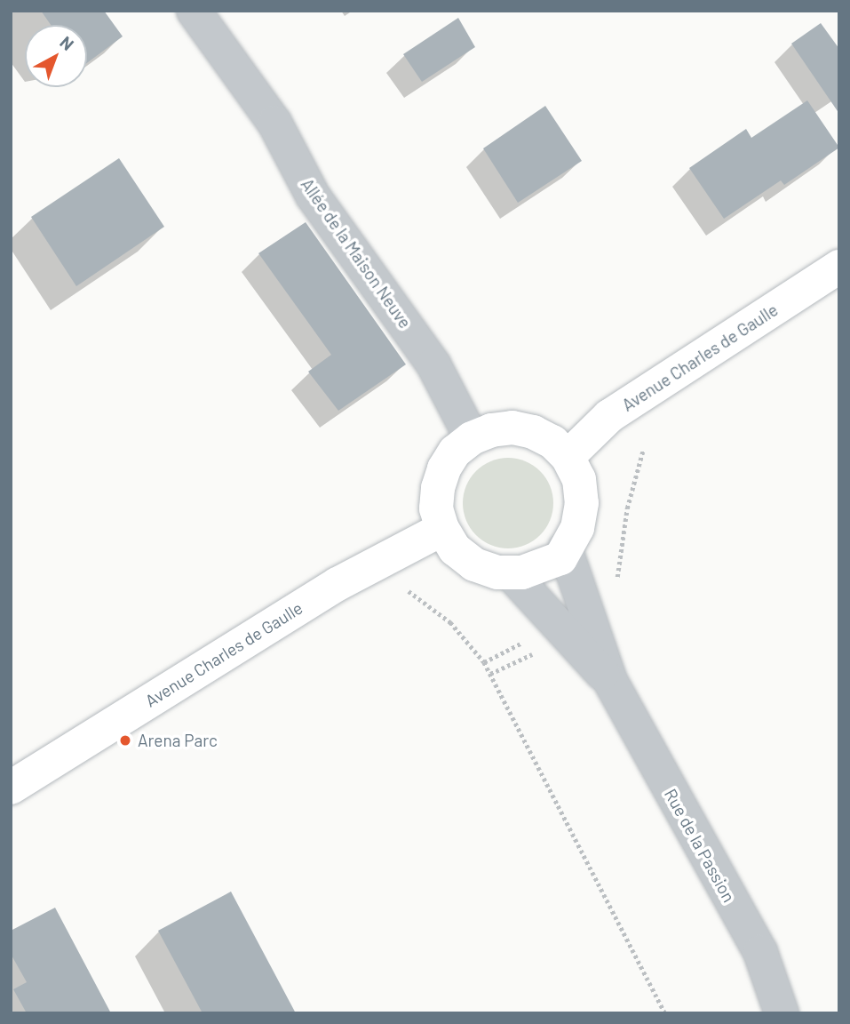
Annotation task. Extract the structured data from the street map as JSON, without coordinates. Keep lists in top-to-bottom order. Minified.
{"streets":{"main road":["Avenue Charles de Gaulle"],"street":["Allée de la Maison Neuve","Rue de la Passion"]},"crossings":[["Allée de la Maison Neuve","Avenue Charles de Gaulle"]],"places":["Arena Parc"],"north":"top right"}
